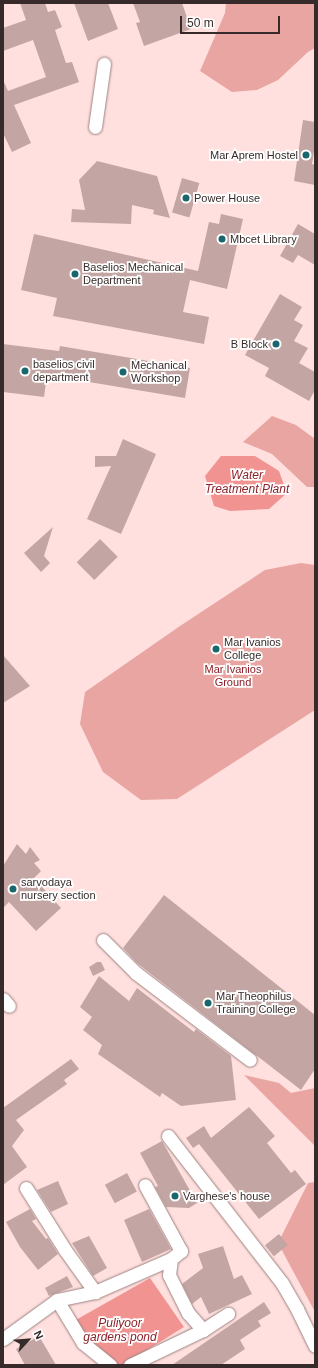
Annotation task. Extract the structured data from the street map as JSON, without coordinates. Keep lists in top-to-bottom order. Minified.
{"water":["Water Treatment Plant","Puliyoor gardens pond"],"parks":["Mar Ivanios Ground"],"places":["Mar Aprem Hostel","Power House","Mbcet Library","Baselios Mechanical Department","B Block","baselios civil department","Mechanical Workshop","Mar Ivanios College","sarvodaya nursery section","Mar Theophilus Training College","Varghese's house"],"scale_bar":"50 m","north":"top right"}
